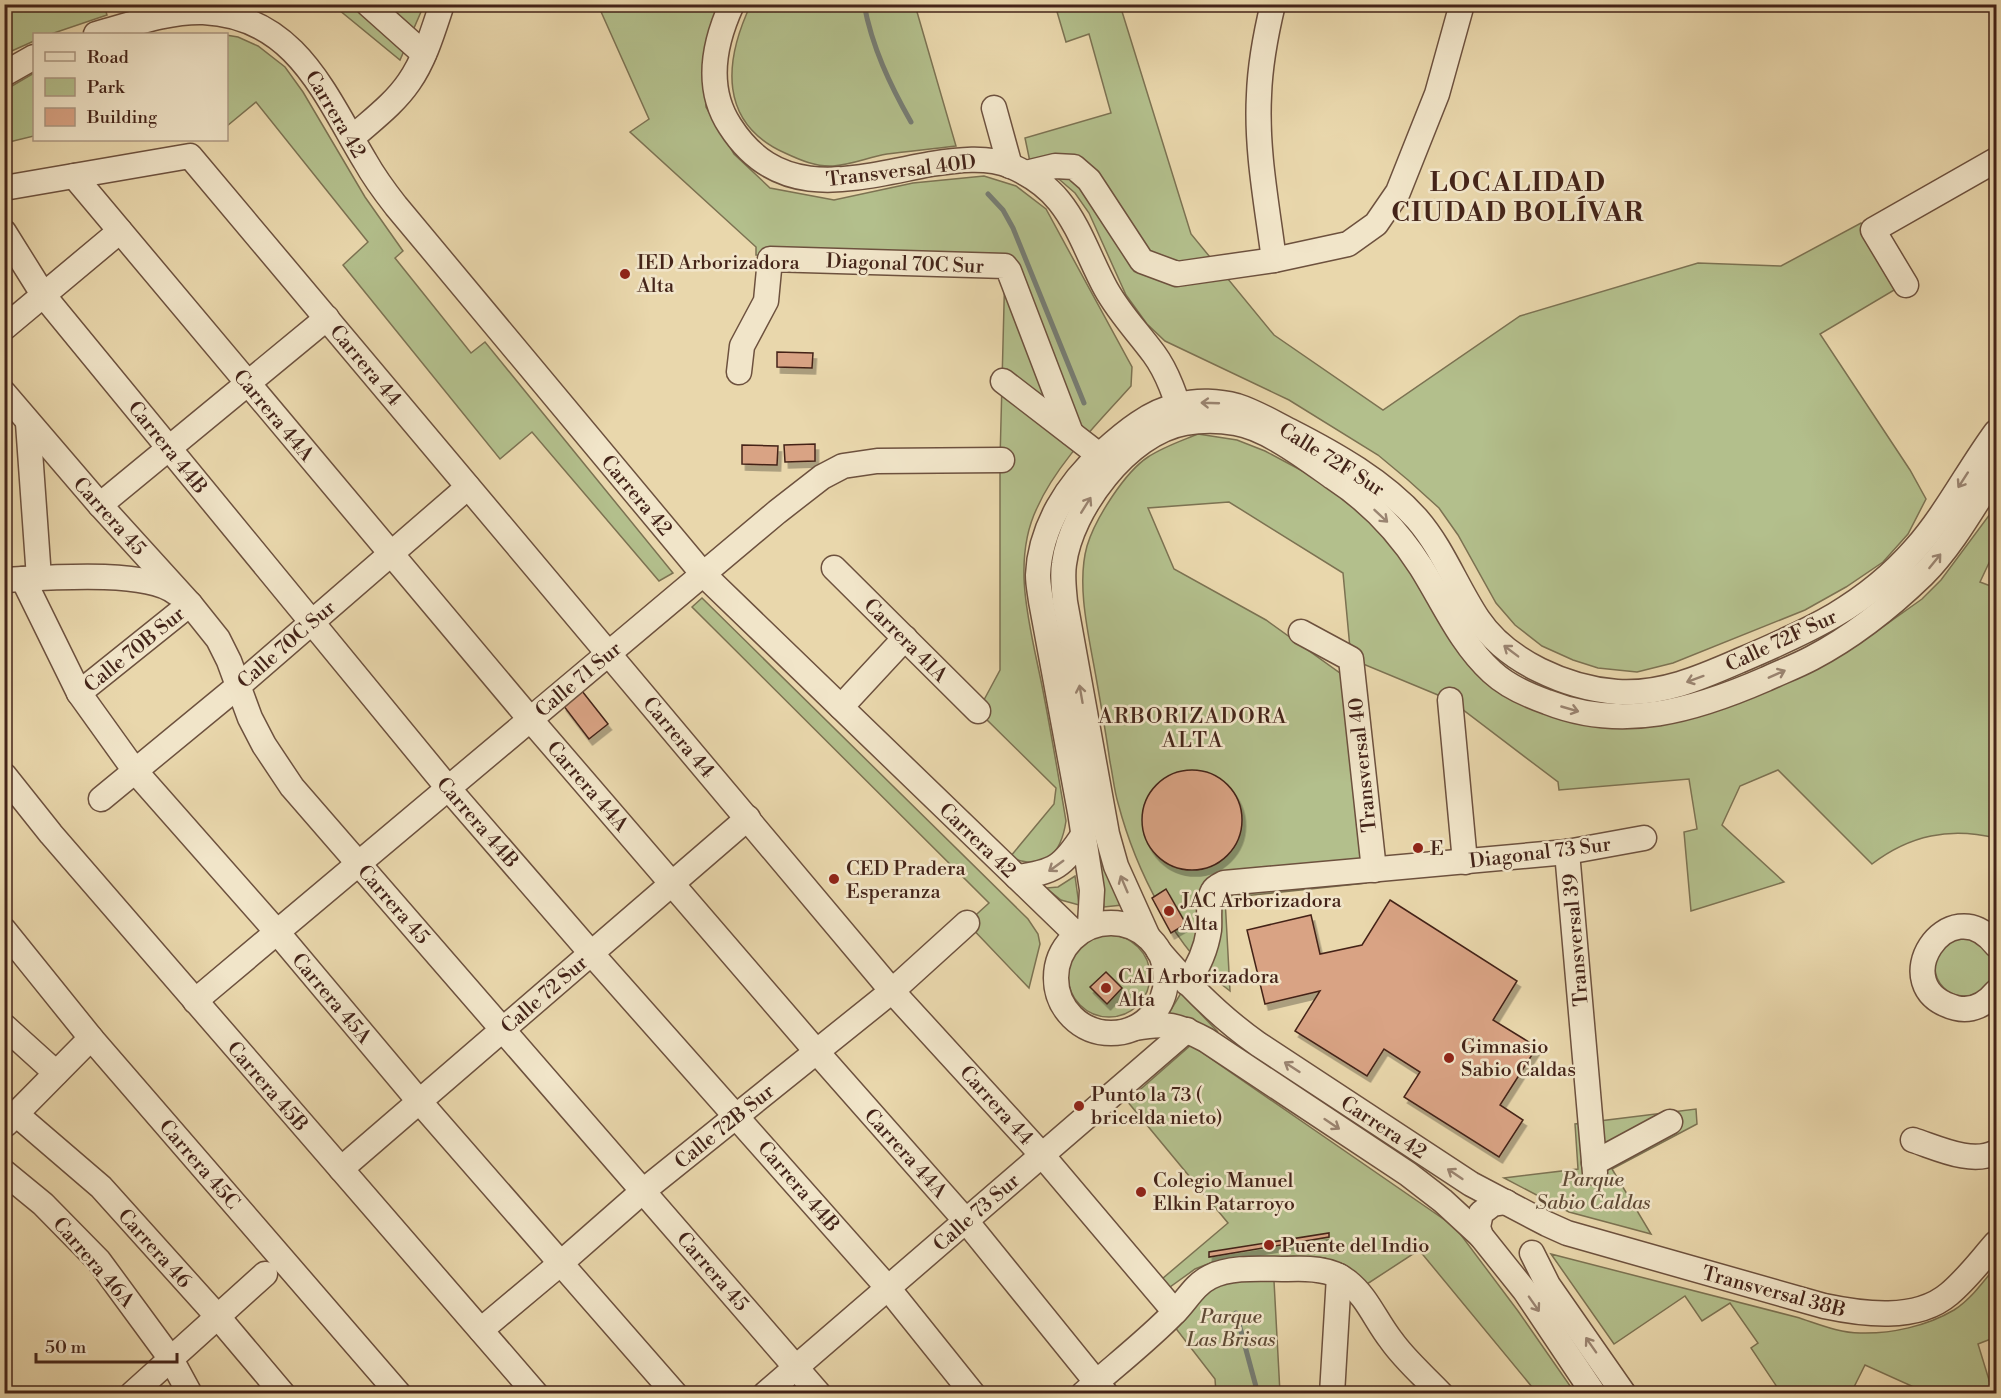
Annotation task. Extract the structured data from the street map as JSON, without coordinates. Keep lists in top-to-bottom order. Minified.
{"streets":{"street":["Carrera 42","Transversal 40D","Diagonal 70C Sur","Carrera 44","Carrera 44A","Carrera 44B","Calle 72F Sur","Carrera 45","Carrera 41A","Calle 70C Sur","Calle 70B Sur","Calle 71 Sur","Transversal 40","Diagonal 73 Sur","Transversal 39","Calle 72 Sur","Carrera 45A","Carrera 45B","Calle 72B Sur","Carrera 45C","Calle 73 Sur","Carrera 46","Carrera 46A","Transversal 38B"]},"crossings":[["Carrera 42","Calle 72F Sur"],["Carrera 42","Calle 71 Sur"],["Carrera 42","Diagonal 73 Sur"],["Carrera 42","Calle 73 Sur"],["Carrera 42","Transversal 38B"],["Transversal 40D","Calle 72F Sur"],["Carrera 44","Carrera 44A"],["Carrera 44","Calle 70C Sur"],["Carrera 44","Calle 71 Sur"],["Carrera 44","Calle 72 Sur"],["Carrera 44","Calle 72B Sur"],["Carrera 44","Calle 73 Sur"],["Carrera 44A","Calle 70C Sur"],["Carrera 44A","Calle 71 Sur"],["Carrera 44A","Calle 72 Sur"],["Carrera 44A","Calle 72B Sur"],["Carrera 44A","Calle 73 Sur"],["Carrera 44B","Calle 70C Sur"],["Carrera 44B","Calle 71 Sur"],["Carrera 44B","Calle 72 Sur"],["Carrera 44B","Calle 72B Sur"],["Carrera 44B","Calle 73 Sur"],["Carrera 45","Calle 70C Sur"],["Carrera 45","Calle 70B Sur"],["Carrera 45","Calle 71 Sur"],["Carrera 45","Calle 72 Sur"],["Carrera 45","Calle 72B Sur"],["Carrera 45","Calle 73 Sur"],["Calle 70C Sur","Carrera 45A"],["Calle 70B Sur","Carrera 45A"],["Calle 71 Sur","Carrera 45A"],["Calle 71 Sur","Carrera 45B"],["Transversal 40","Diagonal 73 Sur"],["Diagonal 73 Sur","Transversal 39"],["Calle 72 Sur","Carrera 45A"],["Calle 72 Sur","Carrera 45B"],["Carrera 45A","Calle 72B Sur"],["Carrera 45B","Calle 72B Sur"]],"districts":["LOCALIDAD CIUDAD BOLÍVAR","ARBORIZADORA ALTA"],"parks":["Parque Sabio Caldas","Parque Las Brisas"],"places":["IED Arborizadora Alta","E","CED Pradera Esperanza","JAC Arborizadora Alta","CAI Arborizadora Alta","Gimnasio Sabio Caldas","Punto la 73 ( bricelda nieto)","Colegio Manuel Elkin Patarroyo","Puente del Indio"],"legend":["Road","Park","Building"],"scale_bar":"50 m"}
